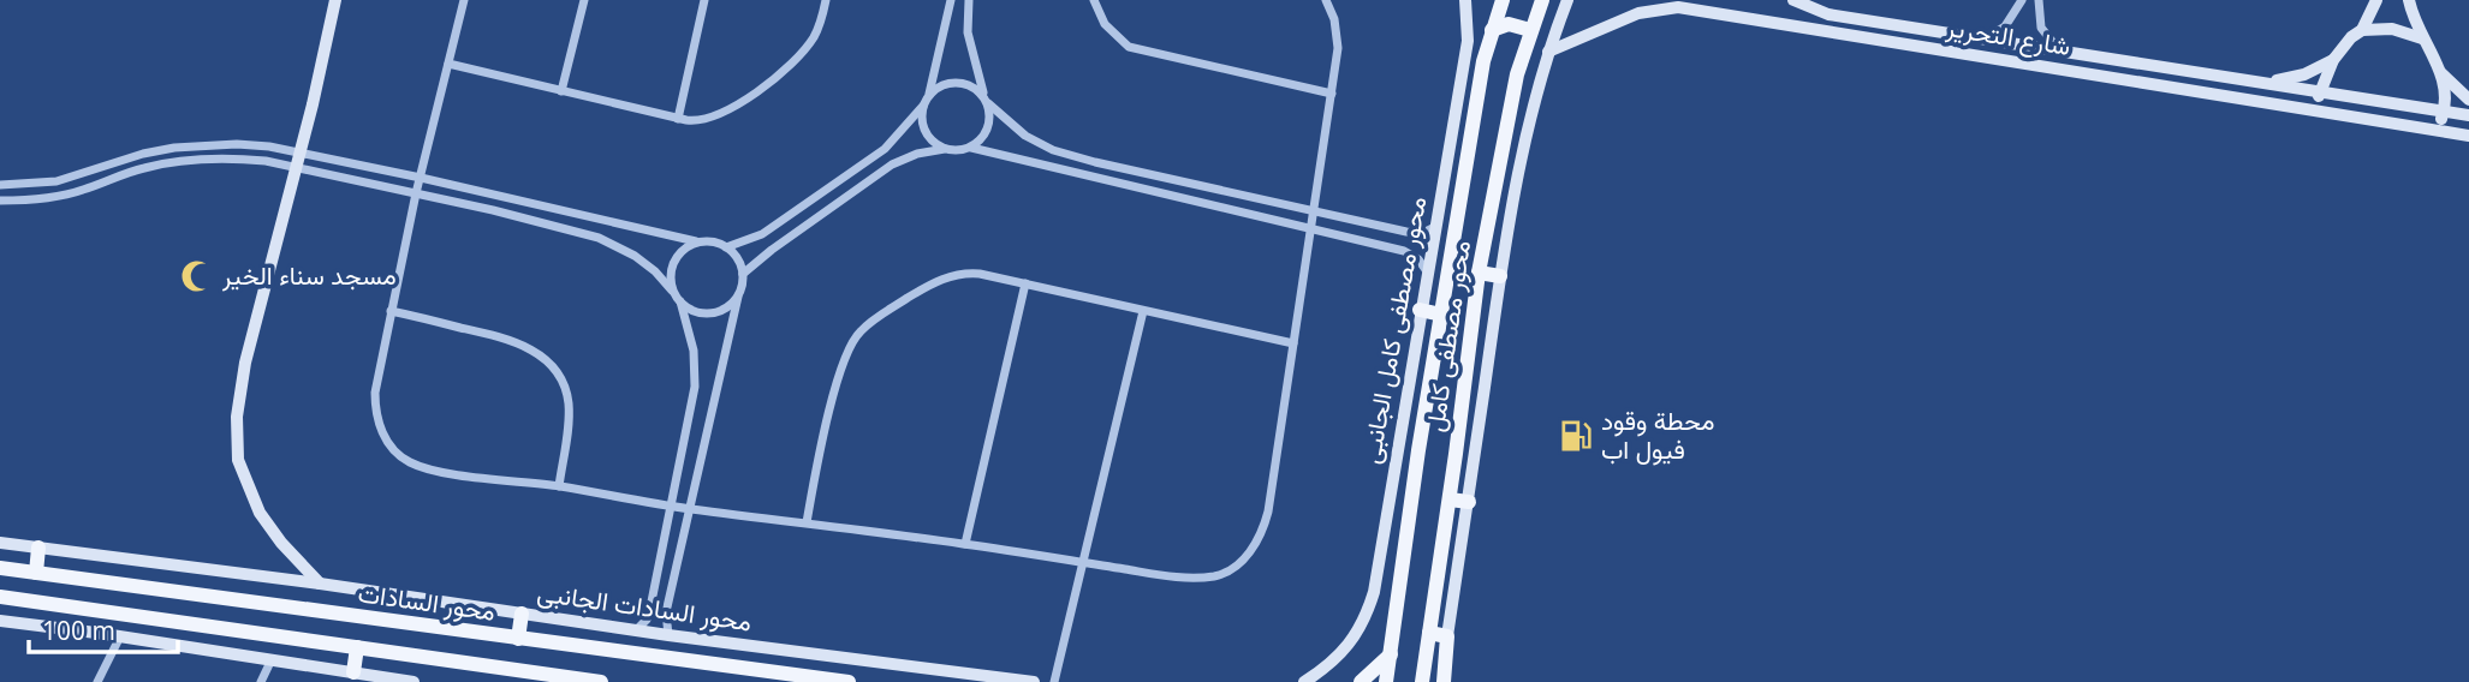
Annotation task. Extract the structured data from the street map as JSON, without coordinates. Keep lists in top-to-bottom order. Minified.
{"streets":{"main road":["محور مصطفى كامل","محور السادات"],"street":["شارع التحرير","محور مصطفى كامل الجانبى","محور السادات الجانبى"]},"places":{"mosque":["مسجد سناء الخير"],"fuel station":["محطة وقود فيول اب"]},"scale_bar":"100 m"}
